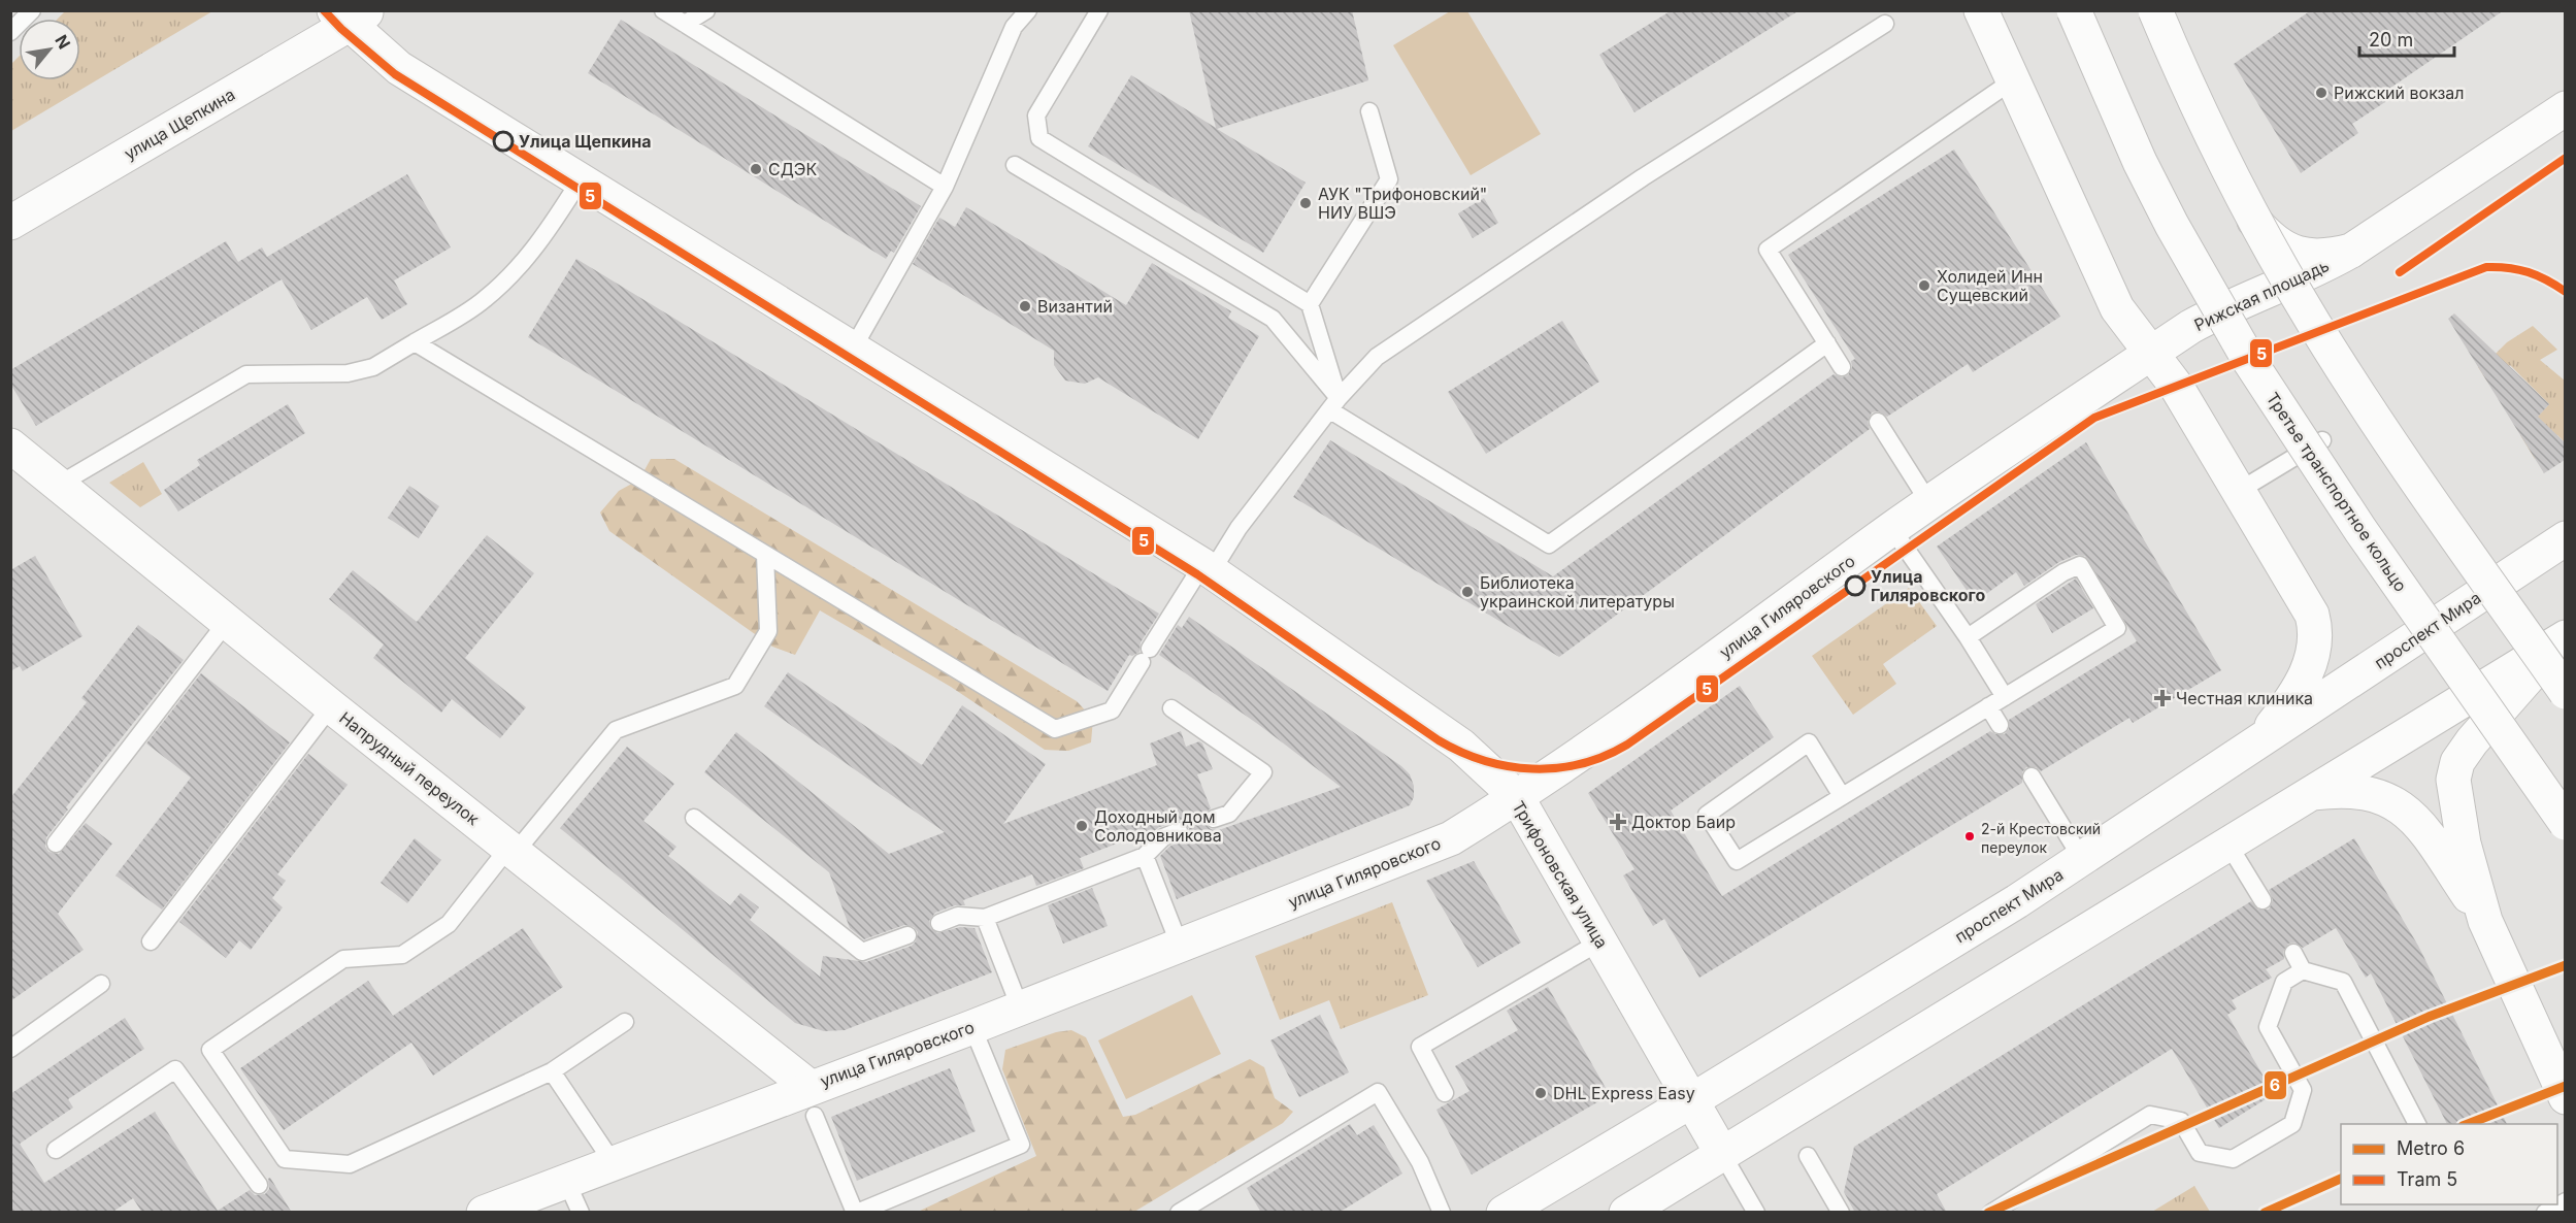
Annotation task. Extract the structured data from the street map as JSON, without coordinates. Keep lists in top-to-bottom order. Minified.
{"streets":{"main road":["улица Щепкина","Рижская площадь","Третье транспортное кольцо","улица Гиляровского","проспект Мира","Напрудный переулок","Трифоновская улица"]},"crossings":[["улица Щепкина","Трифоновская улица"],["Рижская площадь","улица Гиляровского"],["улица Гиляровского","Напрудный переулок"],["улица Гиляровского","Трифоновская улица"],["проспект Мира","Трифоновская улица"]],"places":{"other":["Рижский вокзал","Улица Щепкина","СДЭК","АУК \"Трифоновский\" НИУ ВШЭ","Холидей Инн Сущевский","Византий","Улица Гиляровского","Библиотека украинской литературы","Доходный дом Солодовникова","2-й Крестовский переулок","DHL Express Easy"],"health":["Честная клиника","Доктор Баир"]},"lines":["tram line 5","metro line 6"],"legend":["Metro 6","Tram 5"],"scale_bar":"20 m","north":"top right"}
